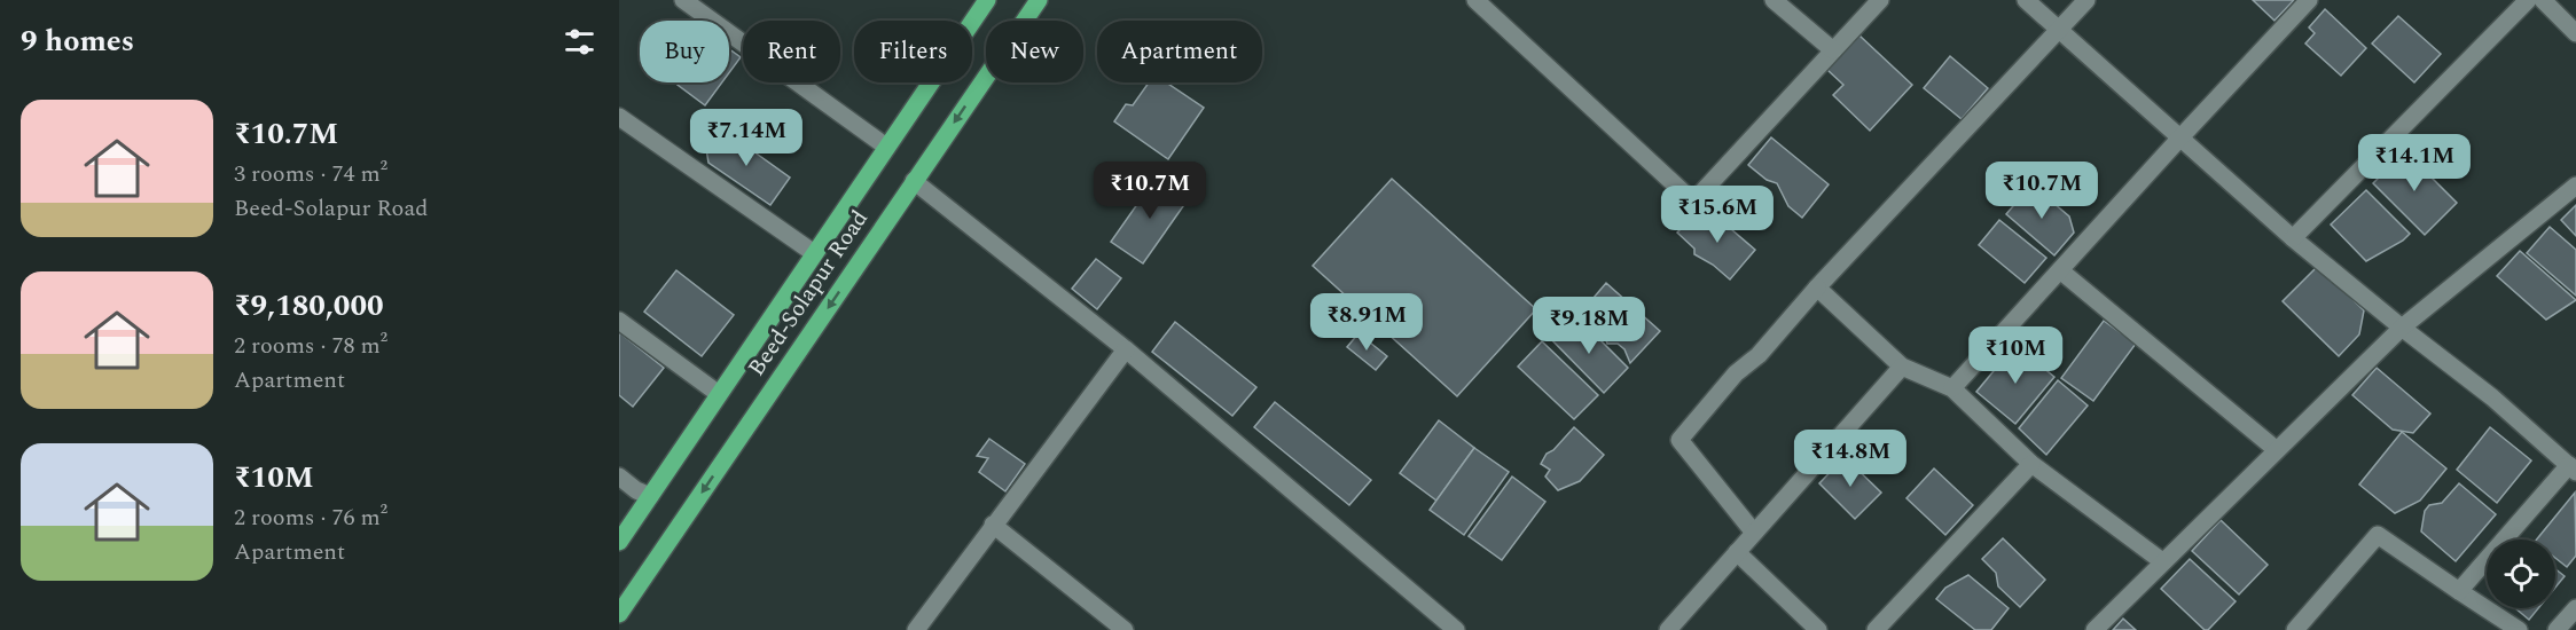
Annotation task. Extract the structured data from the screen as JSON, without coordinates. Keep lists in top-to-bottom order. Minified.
{"streets":{"main road":["Beed-Solapur Road"]},"page":{"heading":"9 homes","chip":["Buy","Rent","Filters","New","Apartment"],"list":[{"name":"₹10.7M","note":"3 rooms · 74 m² · Beed-Solapur Road"},{"name":"₹9,180,000","note":"2 rooms · 78 m² · Apartment"},{"name":"₹10M","note":"2 rooms · 76 m² · Apartment"}],"price":["₹7.14M","₹14.1M","₹10.7M","₹10.7M","₹15.6M","₹8.91M","₹9.18M","₹10M","₹14.8M"]}}
